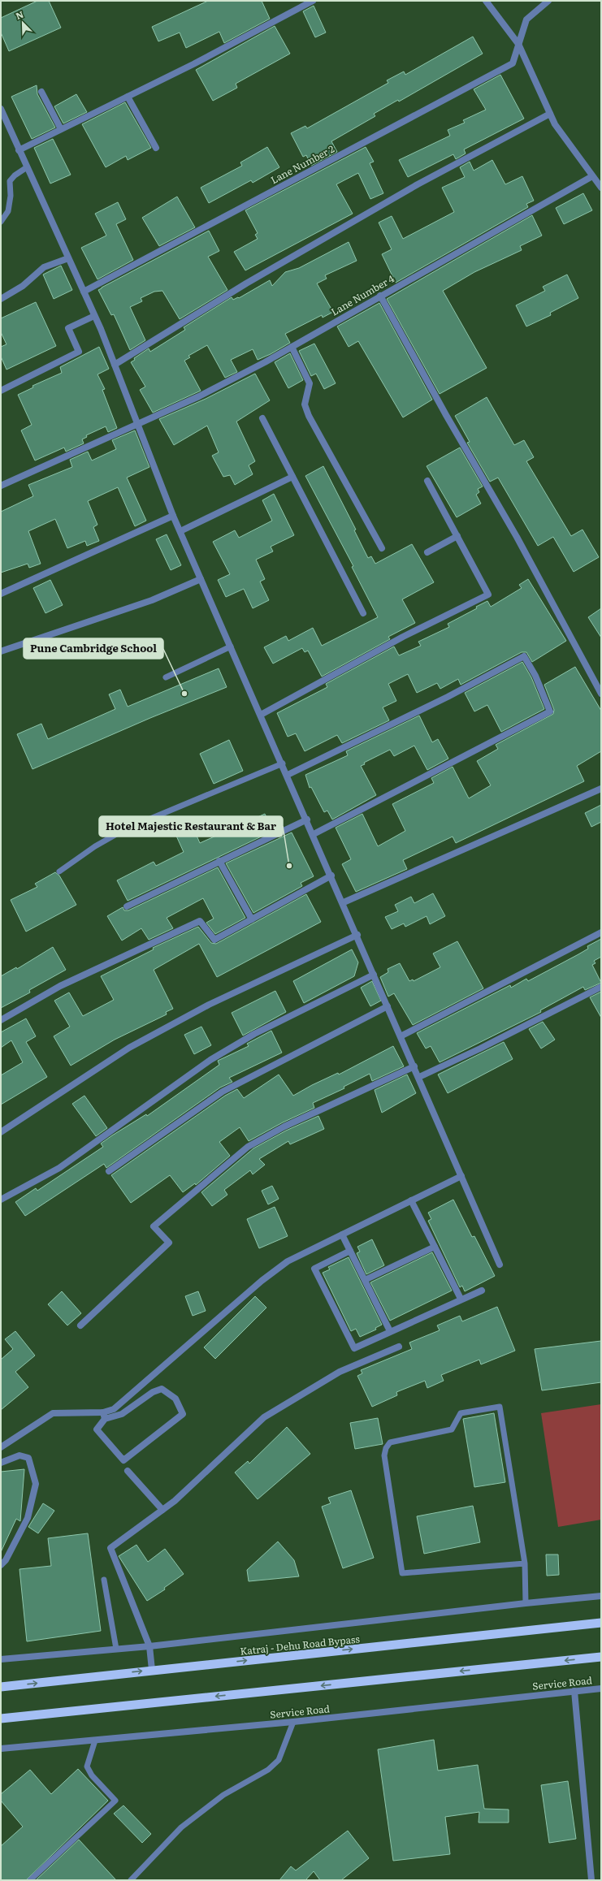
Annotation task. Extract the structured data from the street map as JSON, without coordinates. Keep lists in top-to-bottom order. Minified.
{"streets":{"highway":["Katraj - Dehu Road Bypass"],"street":["Lane Number 2","Lane Number 4","Service Road"]},"places":["Pune Cambridge School","Hotel Majestic Restaurant & Bar"],"north":"top left"}
